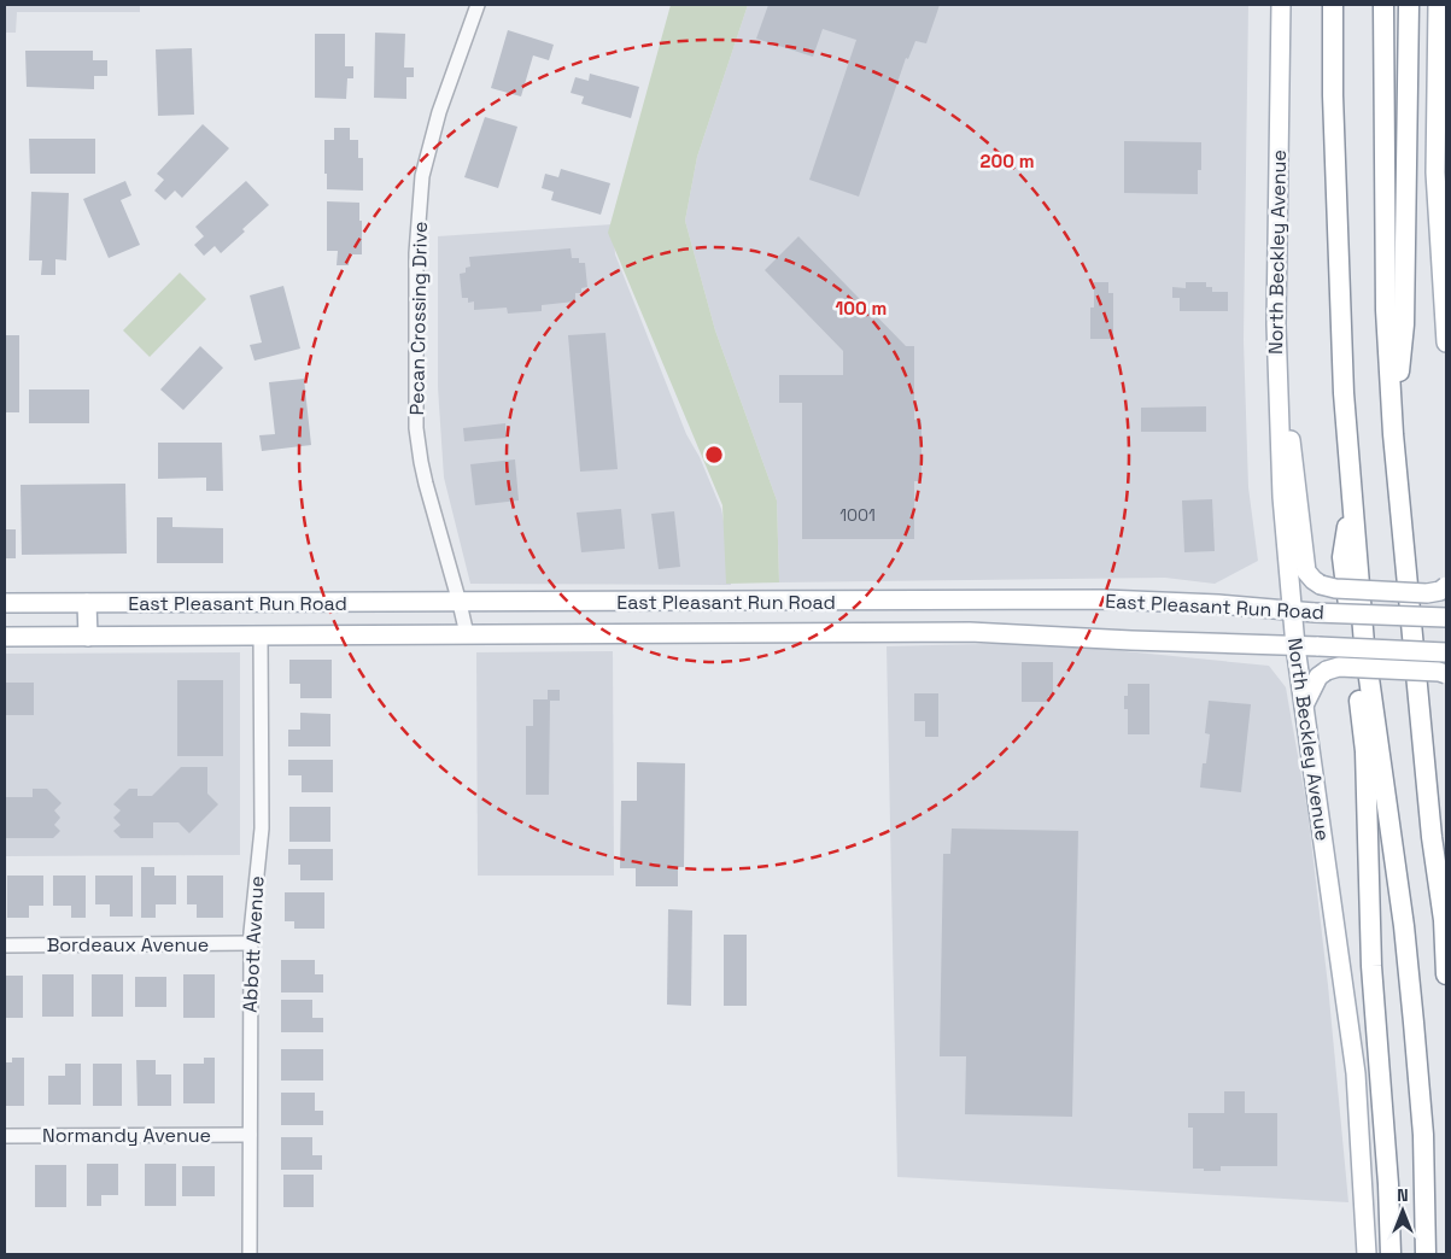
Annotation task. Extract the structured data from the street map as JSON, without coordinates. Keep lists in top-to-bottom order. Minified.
{"streets":{"main road":["North Beckley Avenue","East Pleasant Run Road"],"street":["Pecan Crossing Drive","Bordeaux Avenue","Abbott Avenue","Normandy Avenue"]},"crossings":[["North Beckley Avenue","East Pleasant Run Road"],["Pecan Crossing Drive","East Pleasant Run Road"],["East Pleasant Run Road","Abbott Avenue"],["Bordeaux Avenue","Abbott Avenue"],["Abbott Avenue","Normandy Avenue"]],"house_numbers":["1001"],"north":"top","rings":["200 m","100 m"]}
